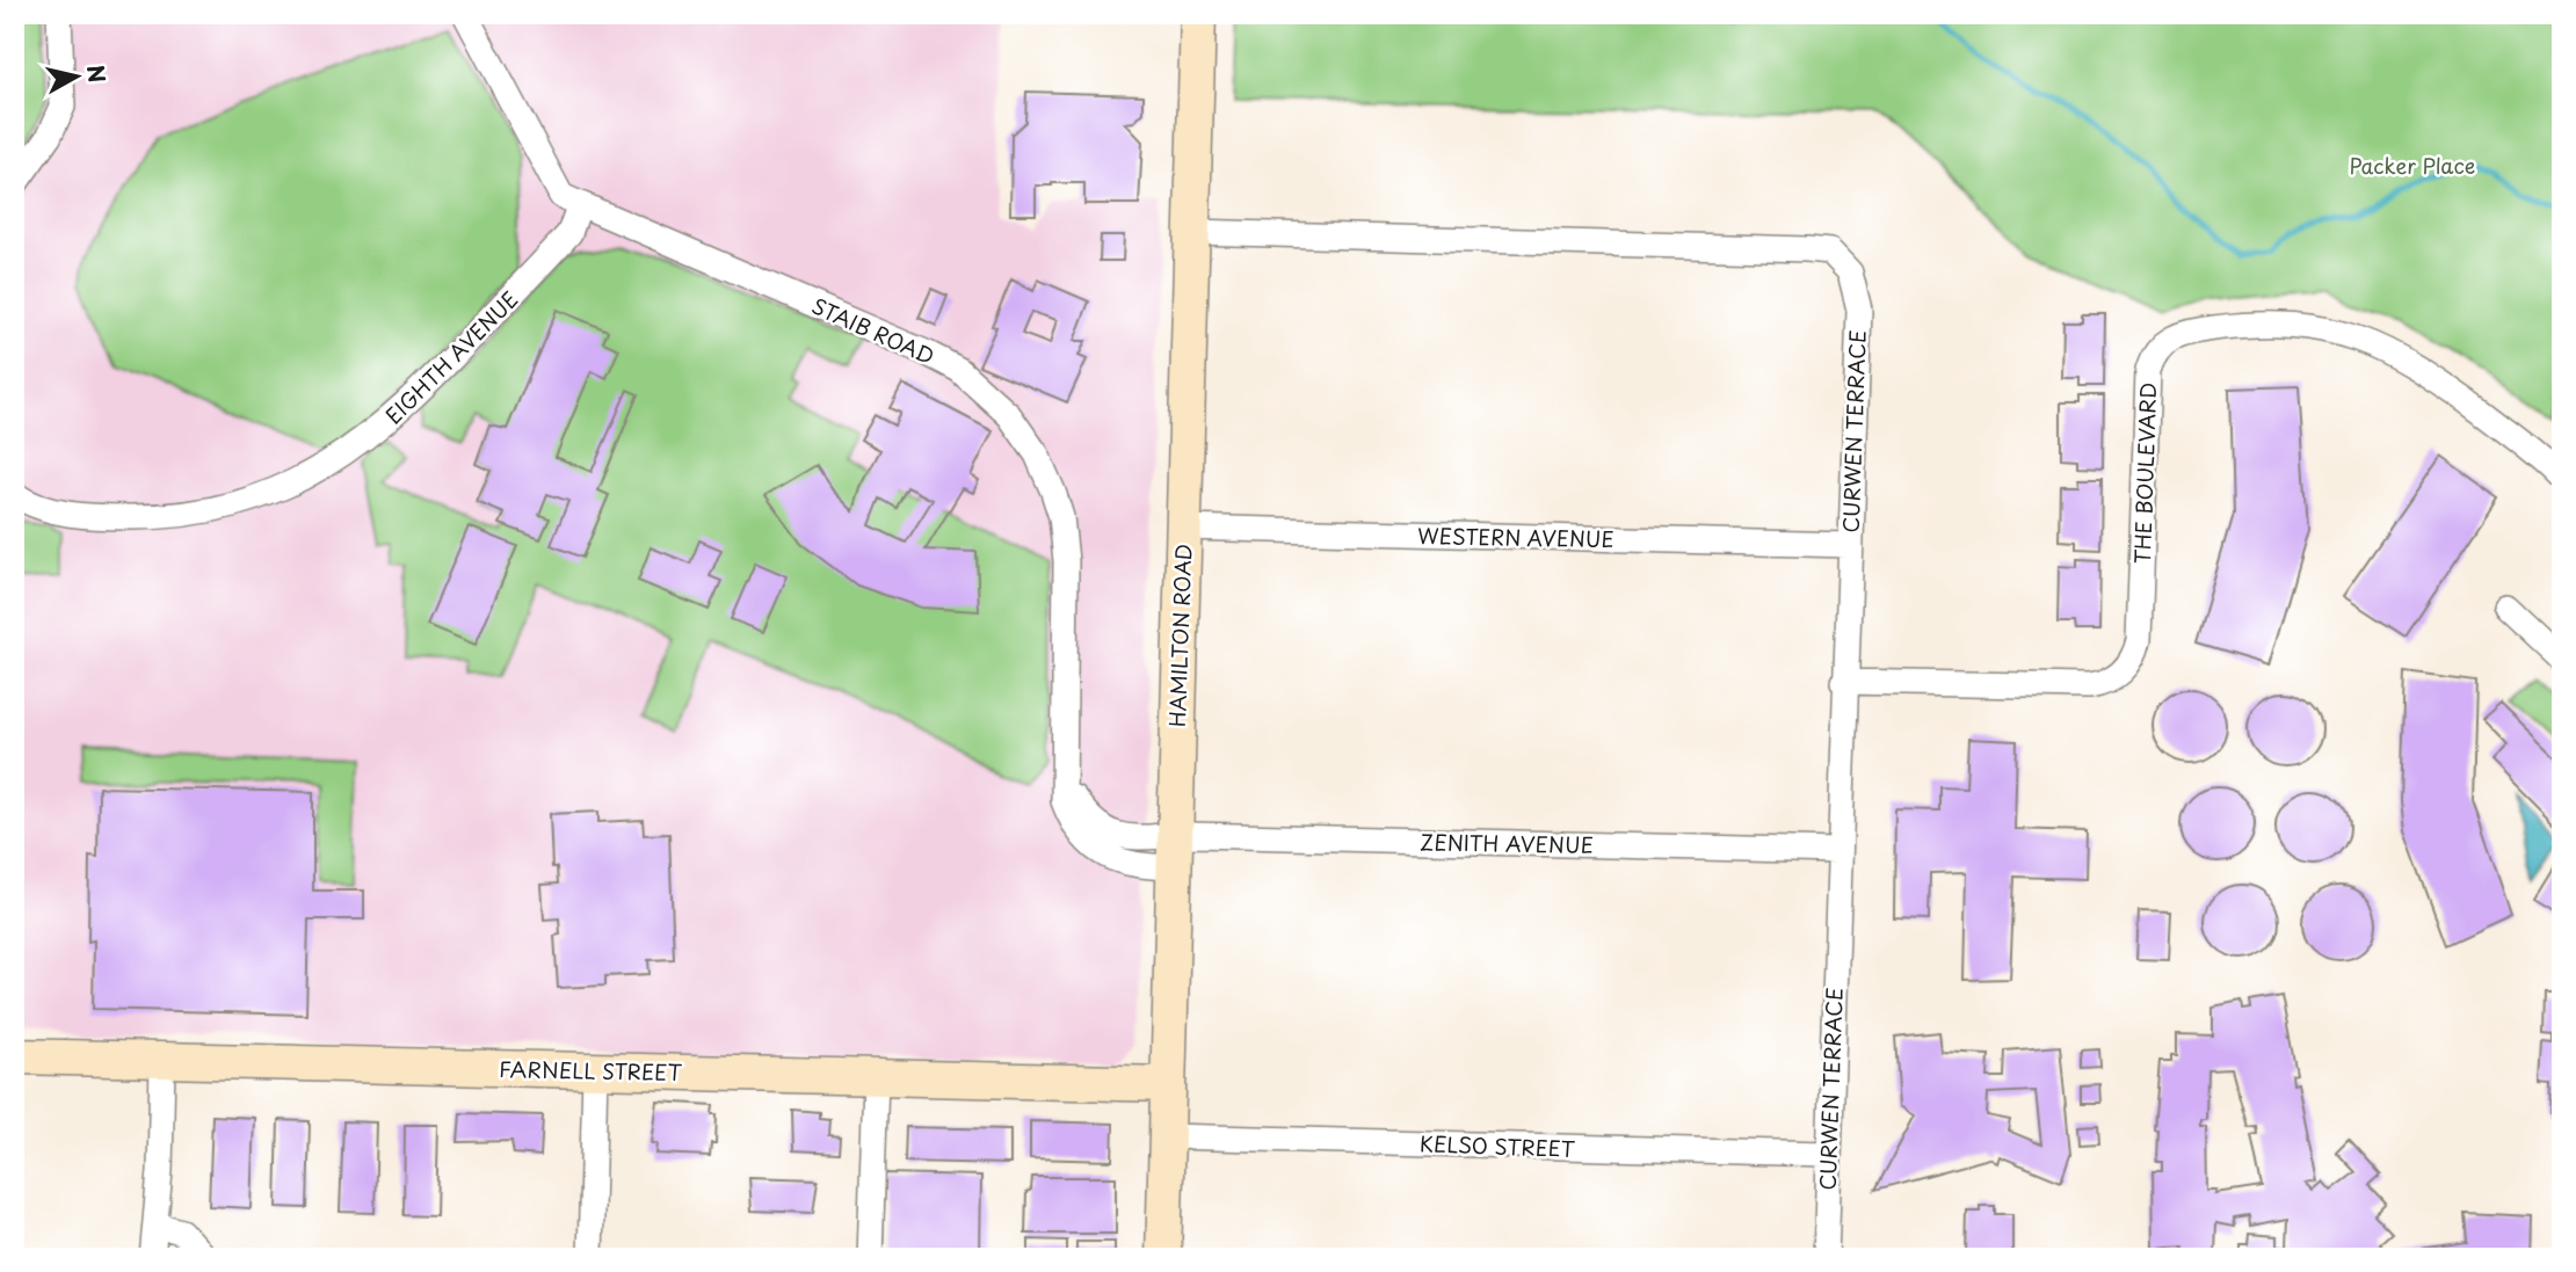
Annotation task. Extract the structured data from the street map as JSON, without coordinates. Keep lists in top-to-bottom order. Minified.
{"streets":{"main road":["HAMILTON ROAD","FARNELL STREET"],"street":["STAIB ROAD","EIGHTH AVENUE","CURWEN TERRACE","THE BOULEVARD","WESTERN AVENUE","ZENITH AVENUE","KELSO STREET"]},"crossings":[["STAIB ROAD","EIGHTH AVENUE"],["STAIB ROAD","HAMILTON ROAD"],["STAIB ROAD","ZENITH AVENUE"],["CURWEN TERRACE","THE BOULEVARD"],["CURWEN TERRACE","WESTERN AVENUE"],["CURWEN TERRACE","HAMILTON ROAD"],["CURWEN TERRACE","ZENITH AVENUE"],["CURWEN TERRACE","KELSO STREET"],["WESTERN AVENUE","HAMILTON ROAD"],["HAMILTON ROAD","ZENITH AVENUE"],["HAMILTON ROAD","FARNELL STREET"],["HAMILTON ROAD","KELSO STREET"]],"parks":["Packer Place"],"north":"right"}
